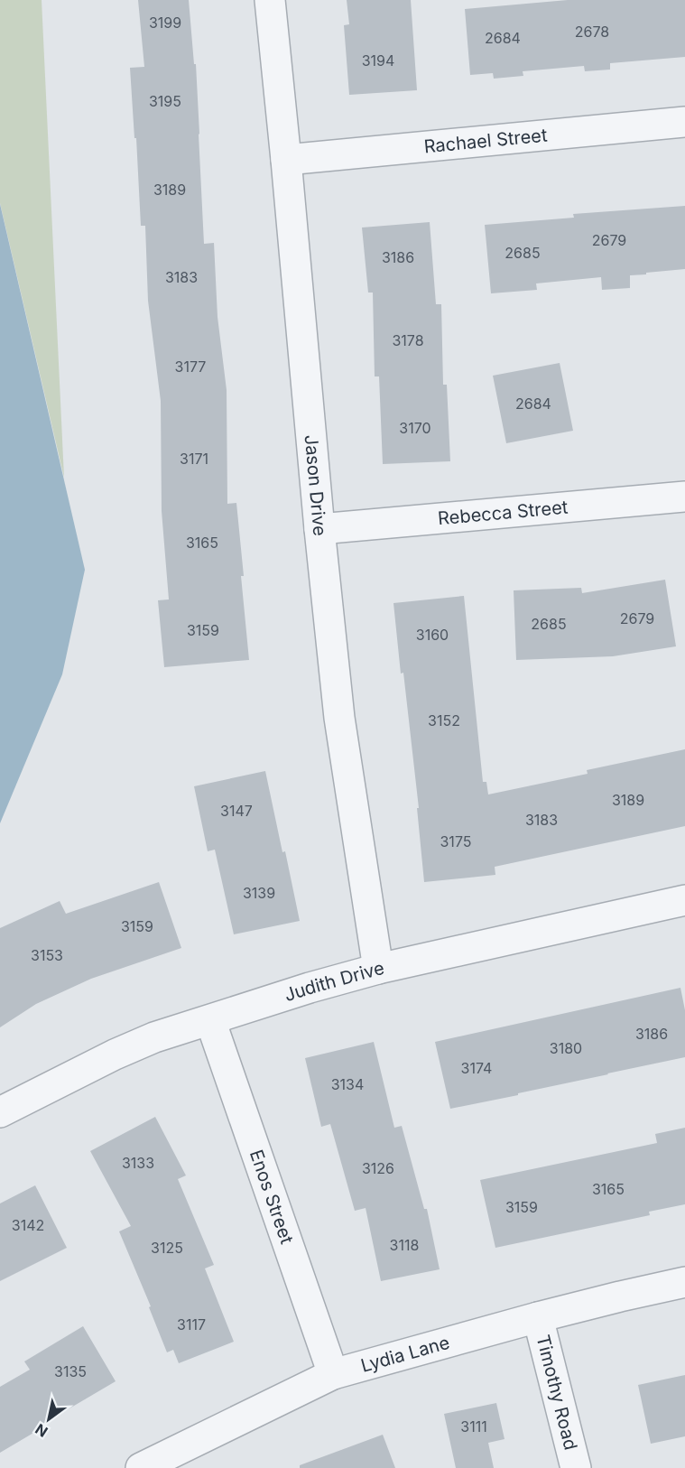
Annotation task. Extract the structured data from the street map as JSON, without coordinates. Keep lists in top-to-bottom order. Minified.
{"streets":{"street":["Rachael Street","Jason Drive","Rebecca Street","Judith Drive","Enos Street","Lydia Lane","Timothy Road"]},"crossings":[["Rachael Street","Jason Drive"],["Jason Drive","Rebecca Street"],["Jason Drive","Judith Drive"],["Judith Drive","Enos Street"],["Enos Street","Lydia Lane"],["Lydia Lane","Timothy Road"]],"house_numbers":["3199","2678","2684","3194","3195","3189","2679","2685","3186","3183","3178","3177","2684","3170","3171","3165","2679","2685","3159","3160","3152","3189","3147","3183","3175","3139","3159","3153","3186","3180","3174","3134","3133","3126","3165","3159","3142","3118","3125","3117","3135","3111"],"north":"bottom left"}
